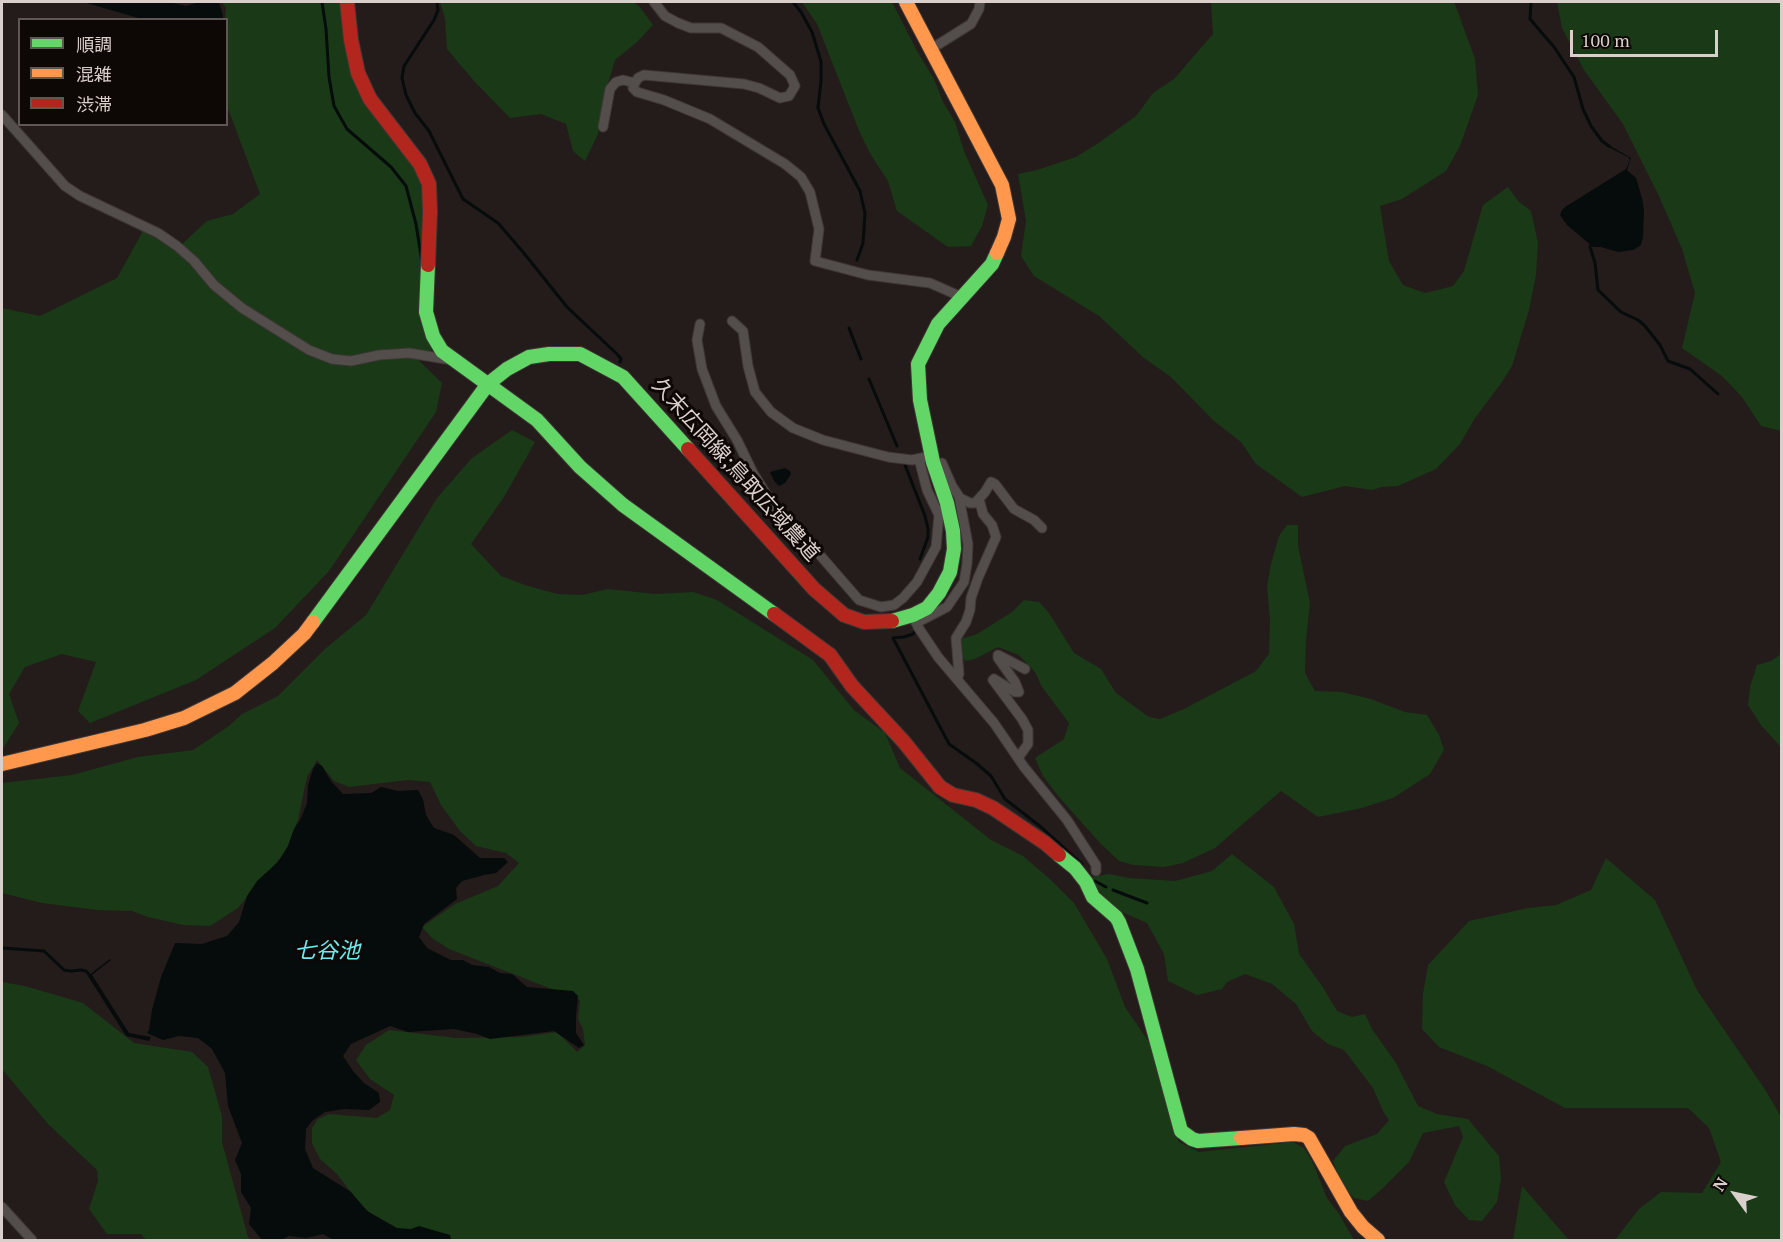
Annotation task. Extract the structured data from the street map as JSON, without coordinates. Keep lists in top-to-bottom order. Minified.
{"streets":{"street":["久末広岡線;鳥取広域農道"]},"water":["七谷池"],"legend":["順調","混雑","渋滞"],"scale_bar":"100 m","north":"top left"}
